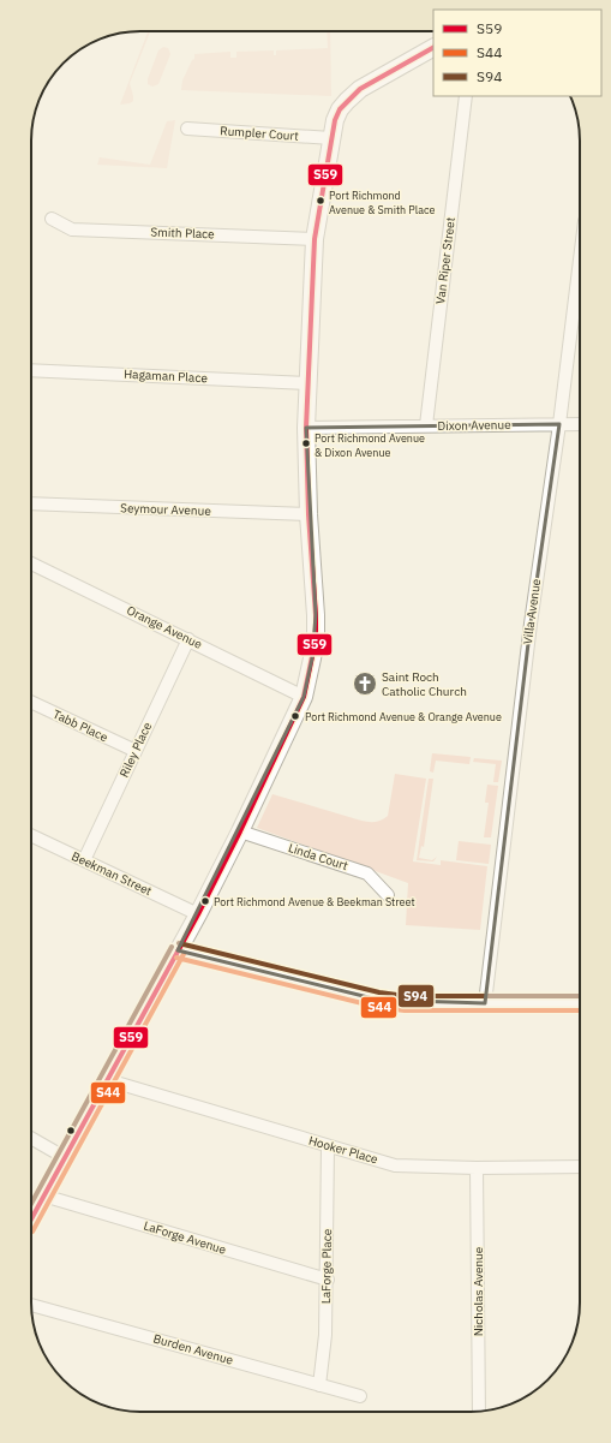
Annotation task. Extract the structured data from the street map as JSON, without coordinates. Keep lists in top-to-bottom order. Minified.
{"streets":{"street":["Rumpler Court","Smith Place","Van Riper Street","Hagaman Place","Dixon Avenue","Seymour Avenue","Villa Avenue","Orange Avenue","Tabb Place","Riley Place","Linda Court","Beekman Street","Hooker Place","LaForge Avenue","LaForge Place","Nicholas Avenue","Burden Avenue"]},"crossings":[["Van Riper Street","Dixon Avenue"],["Dixon Avenue","Villa Avenue"],["Orange Avenue","Riley Place"],["Tabb Place","Riley Place"],["Riley Place","Beekman Street"],["Hooker Place","LaForge Place"],["Hooker Place","Nicholas Avenue"],["LaForge Avenue","LaForge Place"],["LaForge Place","Burden Avenue"]],"places":{"other":["Port Richmond Avenue & Smith Place","Port Richmond Avenue & Dixon Avenue","Port Richmond Avenue & Orange Avenue","Port Richmond Avenue & Beekman Street"],"church":["Saint Roch Catholic Church"]},"lines":["transit line S59","transit line S94","transit line S44"],"legend":["S59","S44","S94"]}
